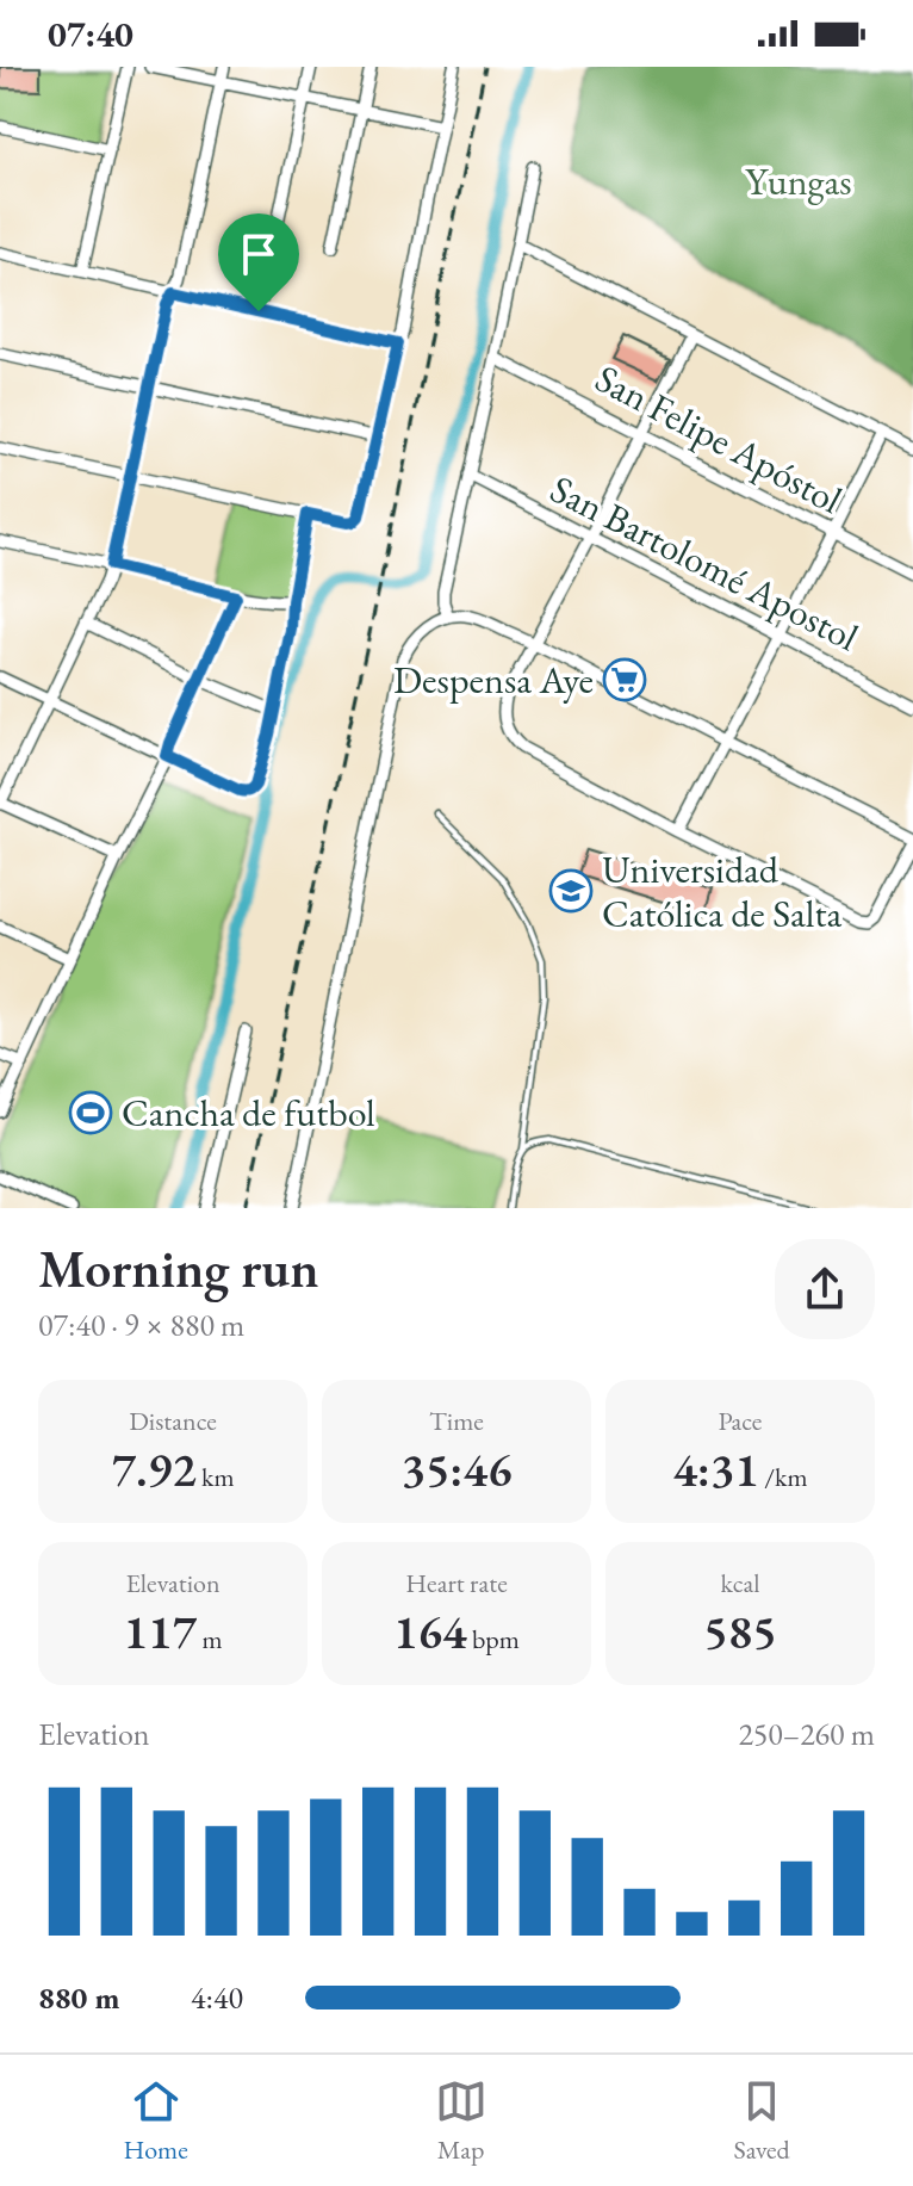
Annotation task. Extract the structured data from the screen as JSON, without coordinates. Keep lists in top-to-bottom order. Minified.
{"streets":{"street":["San Felipe Apóstol","San Bartolomé Apostol"]},"parks":["Yungas"],"places":{"supermarket":["Despensa Aye"],"school or university":["Universidad Católica de Salta"],"sports":["Cancha de futbol"]},"page":{"status":"07:40","heading":["Morning run","07:40 · 9 × 880 m"],"stats":[["Distance","7.92 km"],["Time","35:46"],["Pace","4:31 /km"],["Elevation","117 m"],["Heart rate","164 bpm"],["kcal","585"]],"chart":["Elevation","250–260 m"],"list":[{"name":"880 m","note":"4:40"}],"tabs":["Home","Map","Saved"]}}
